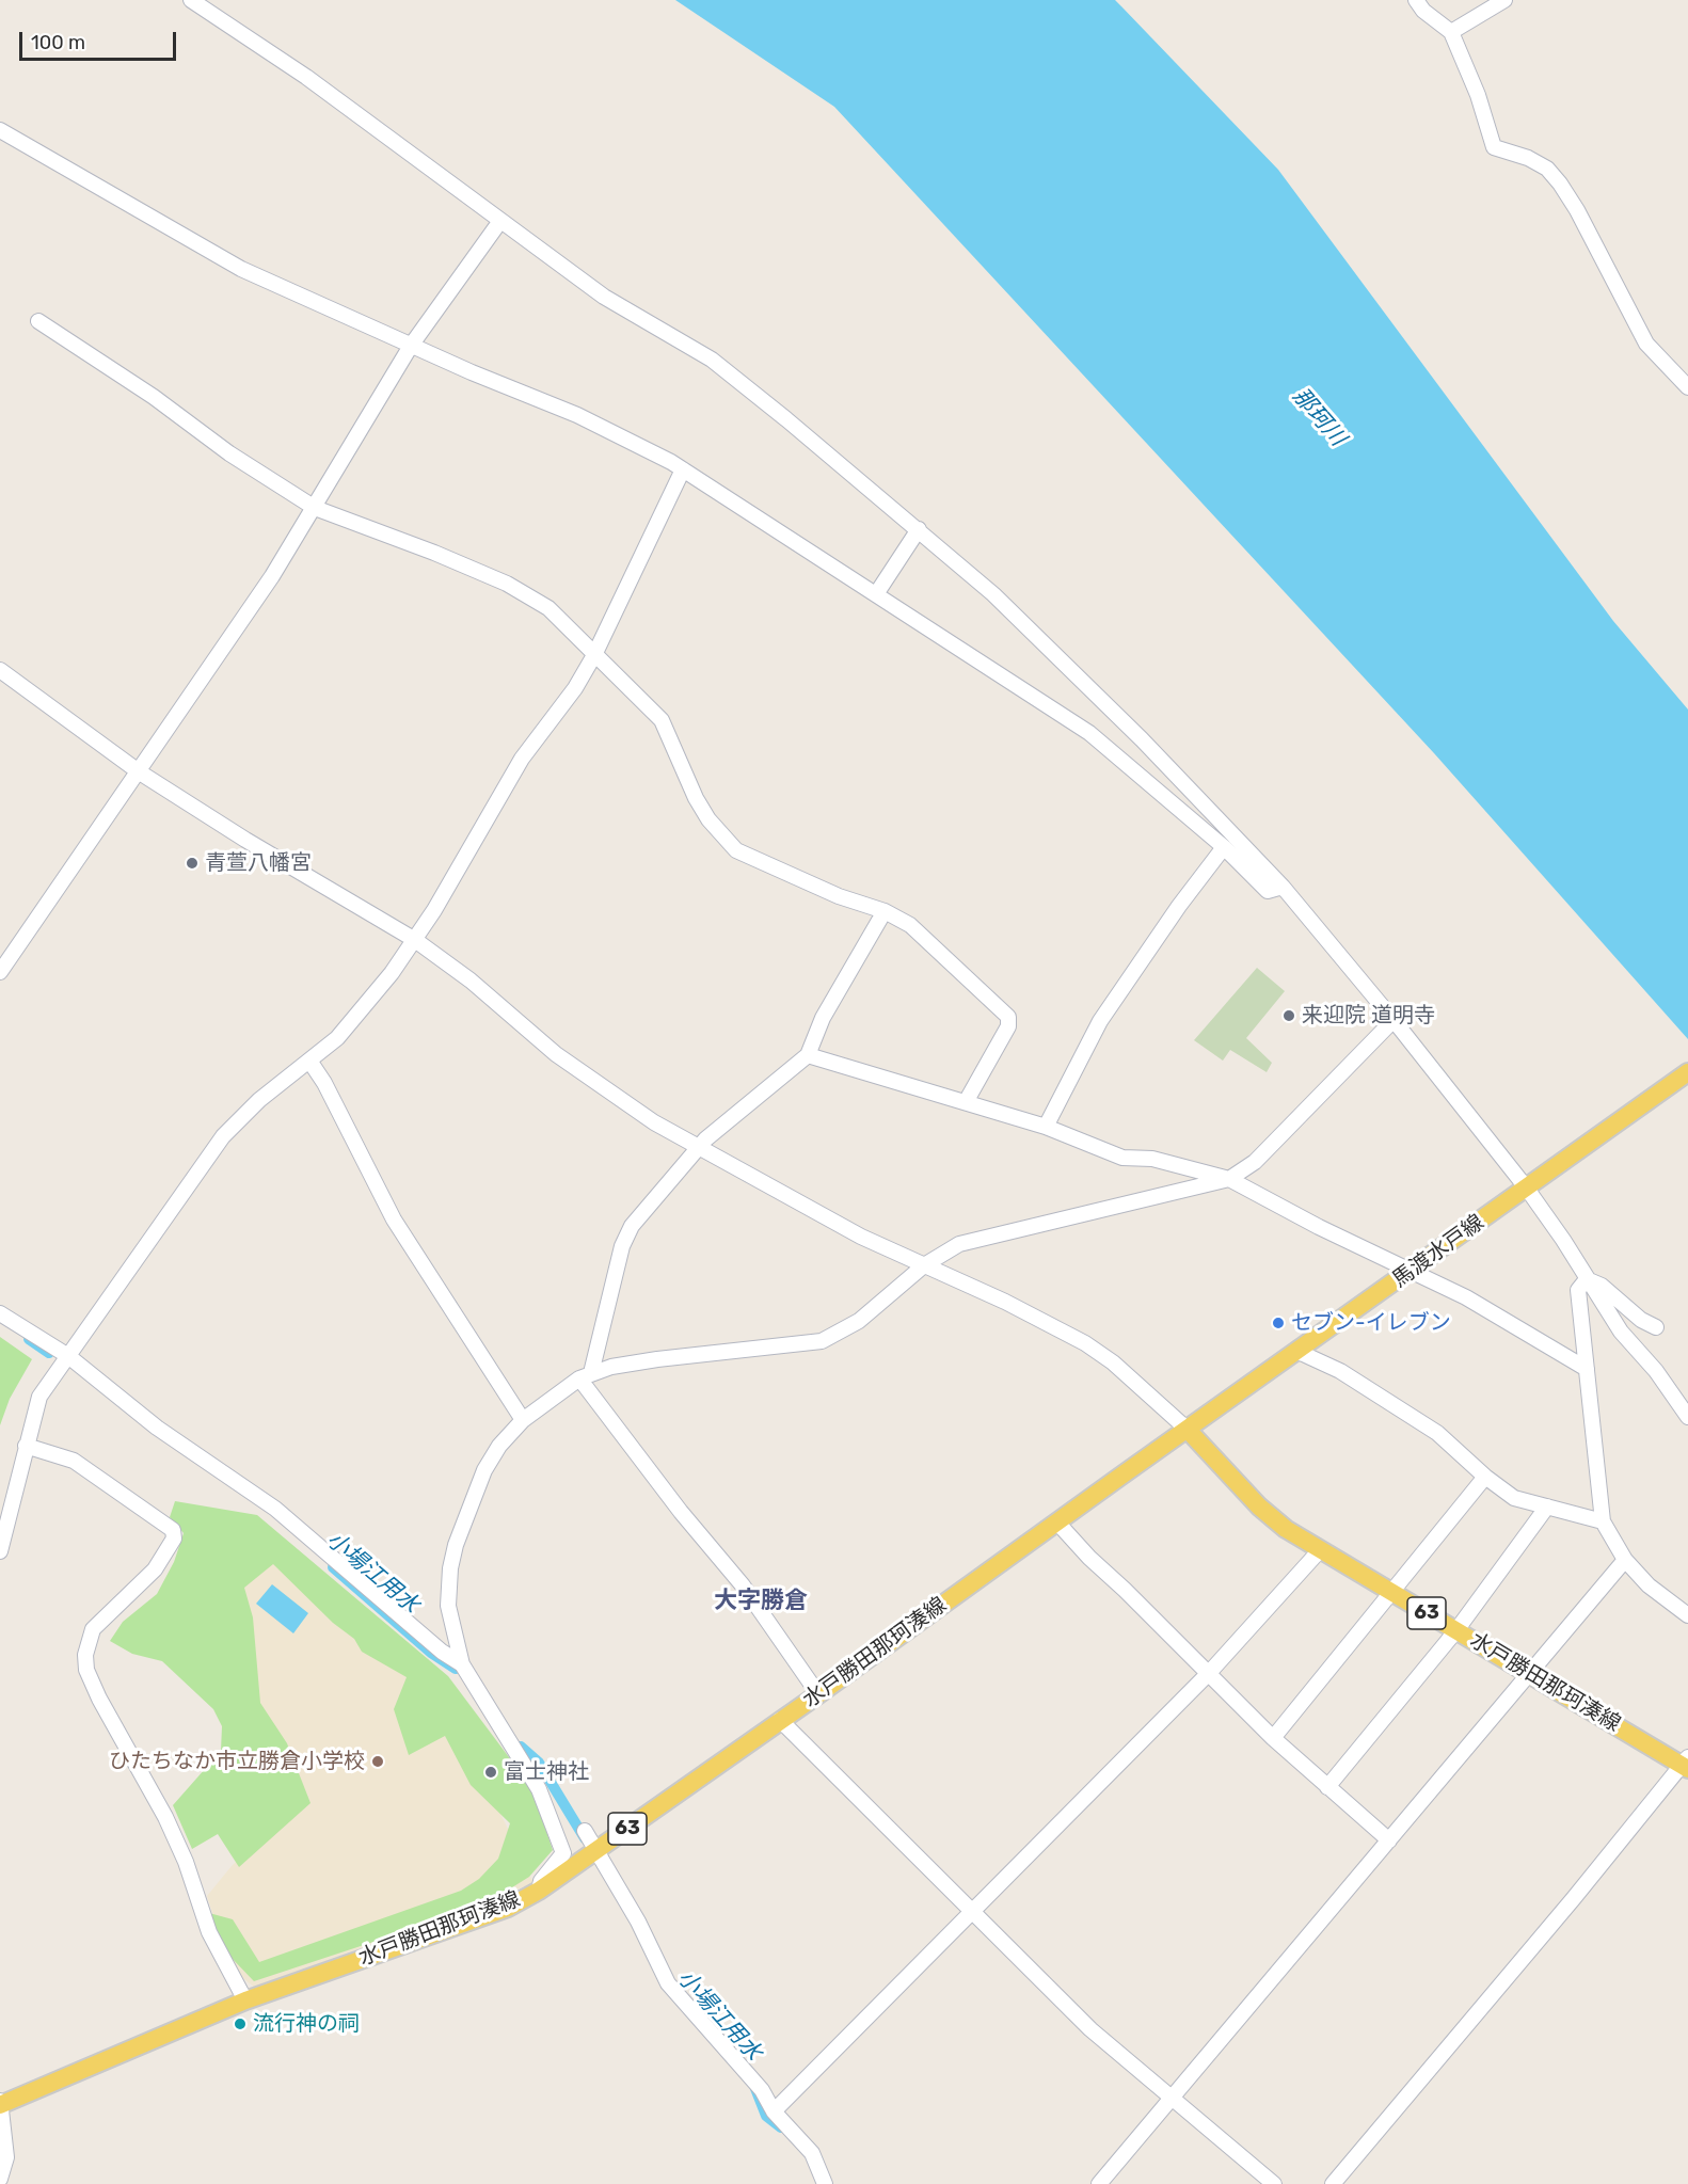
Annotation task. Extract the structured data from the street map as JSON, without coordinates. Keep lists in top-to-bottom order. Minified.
{"streets":{"main road":["馬渡水戸線","63","水戸勝田那珂湊線"]},"crossings":[["馬渡水戸線","水戸勝田那珂湊線"]],"districts":["大字勝倉"],"water":["那珂川","小場江用水"],"places":["青萱八幡宮","来迎院 道明寺","セブン-イレブン","ひたちなか市立勝倉小学校","富士神社","流行神の祠"],"scale_bar":"100 m"}
